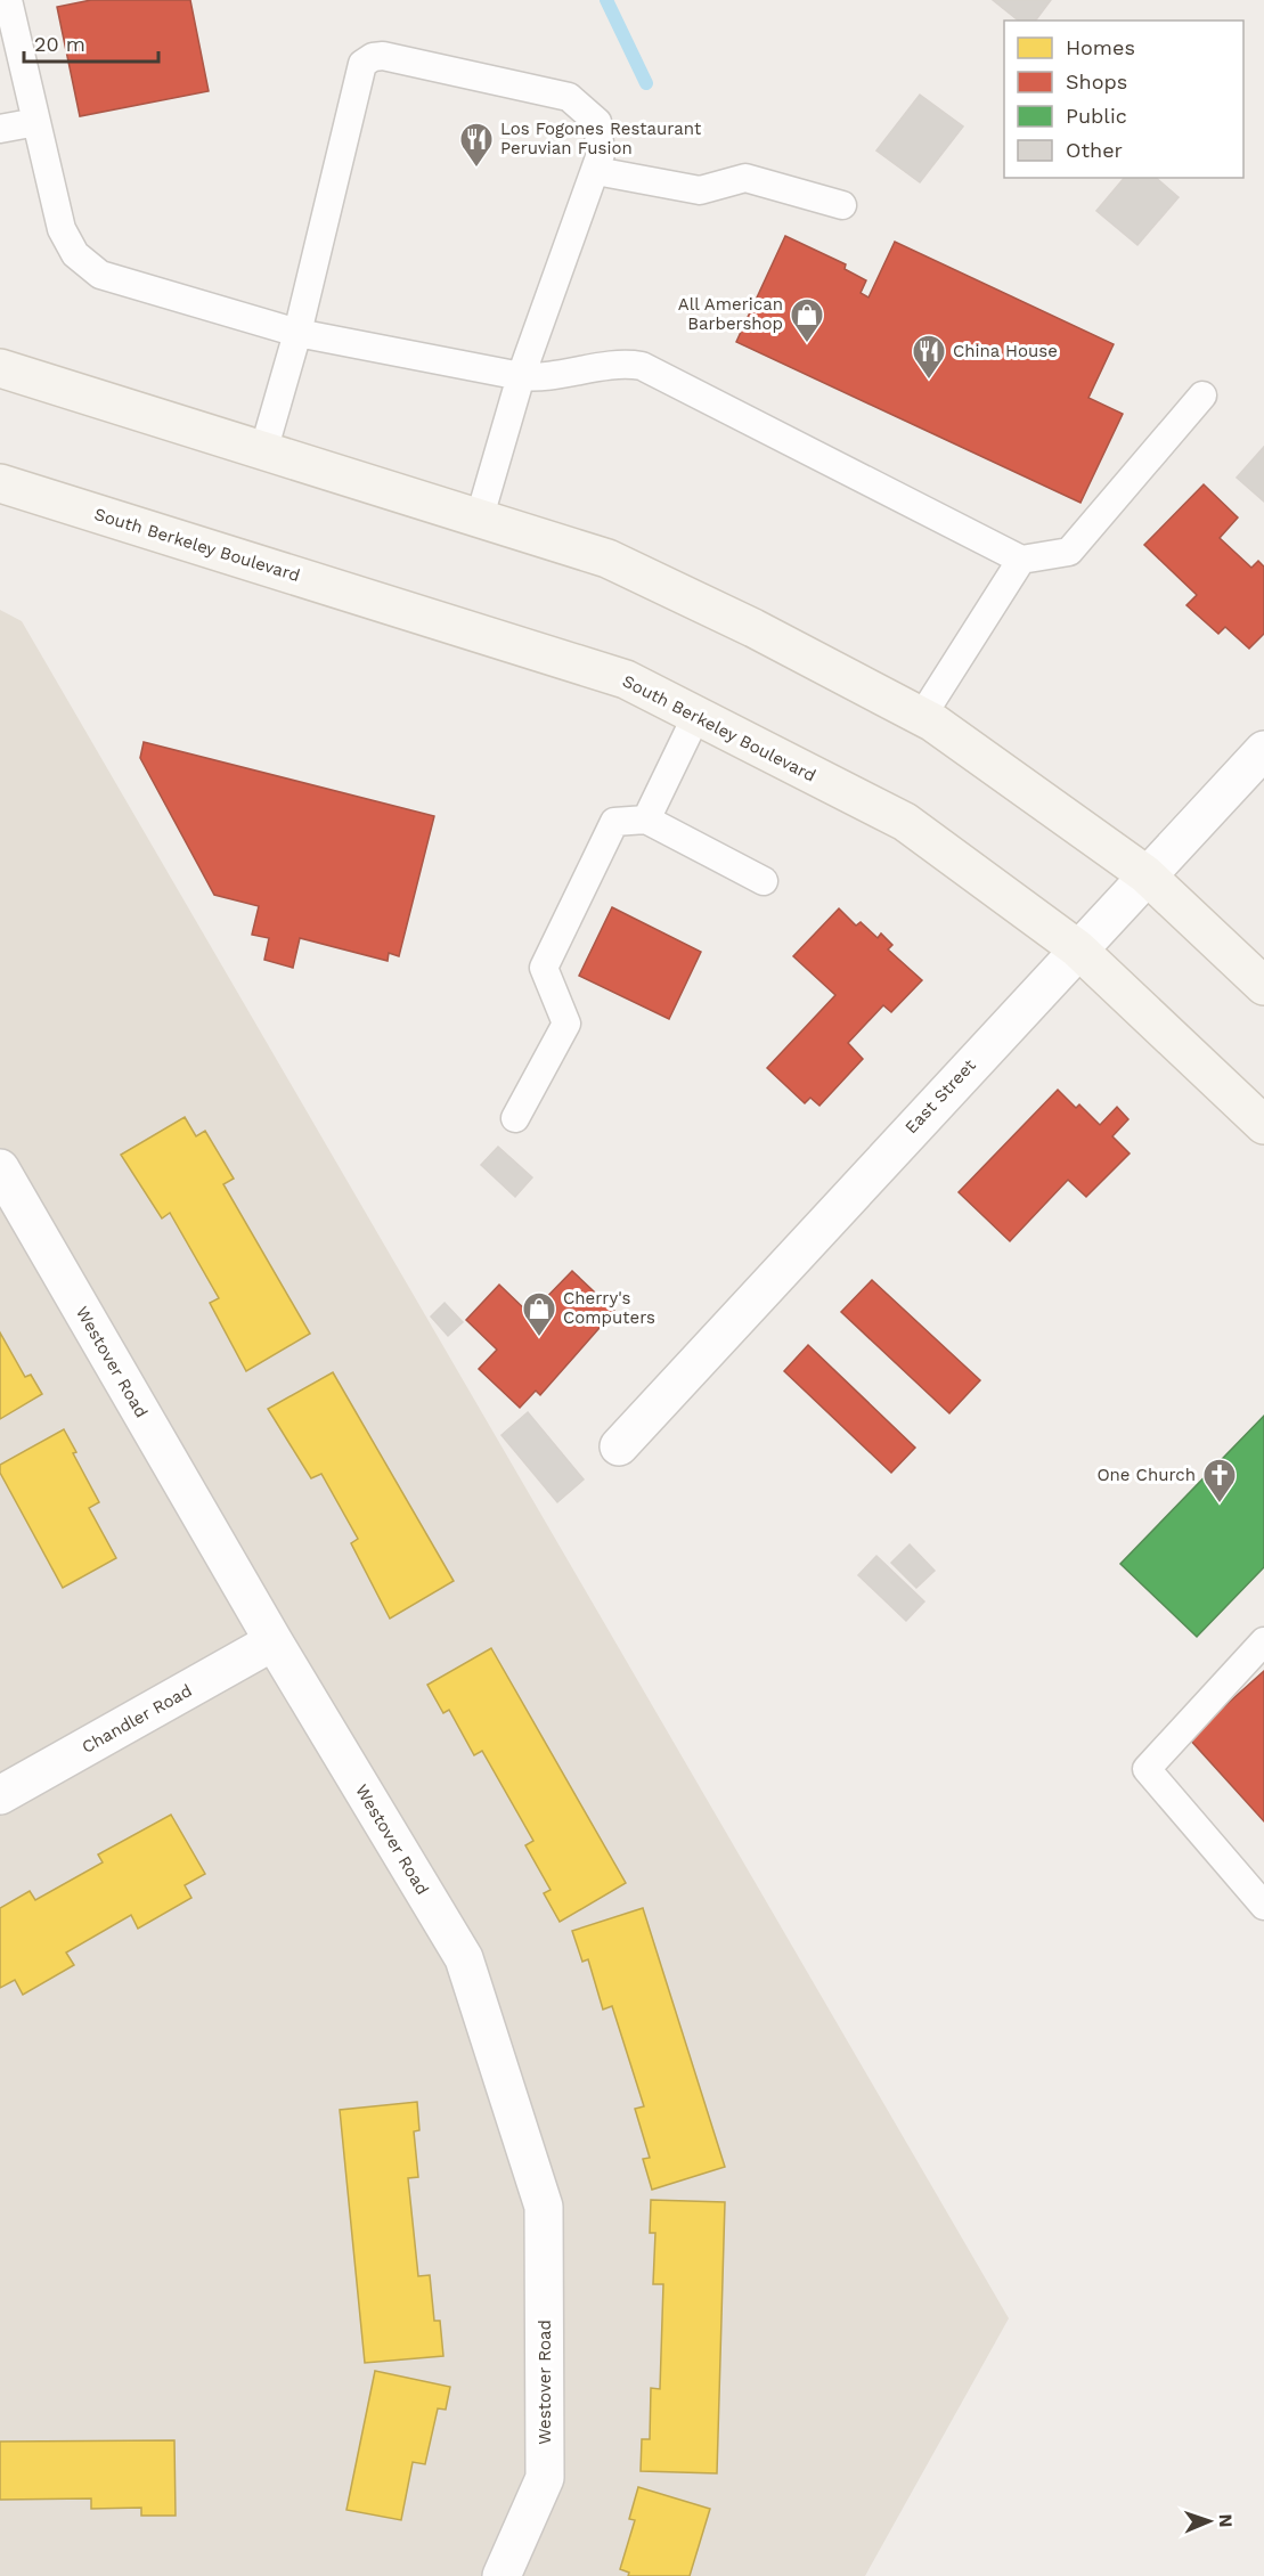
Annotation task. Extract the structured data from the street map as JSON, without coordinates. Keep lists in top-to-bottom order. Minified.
{"streets":{"street":["South Berkeley Boulevard","East Street","Westover Road","Chandler Road"]},"crossings":[["South Berkeley Boulevard","East Street"],["Westover Road","Chandler Road"]],"places":{"restaurant":["Los Fogones Restaurant Peruvian Fusion","China House"],"shop":["All American Barbershop","Cherry's Computers"],"church":["One Church"]},"legend":["Homes","Shops","Public","Other"],"scale_bar":"20 m","north":"right"}
